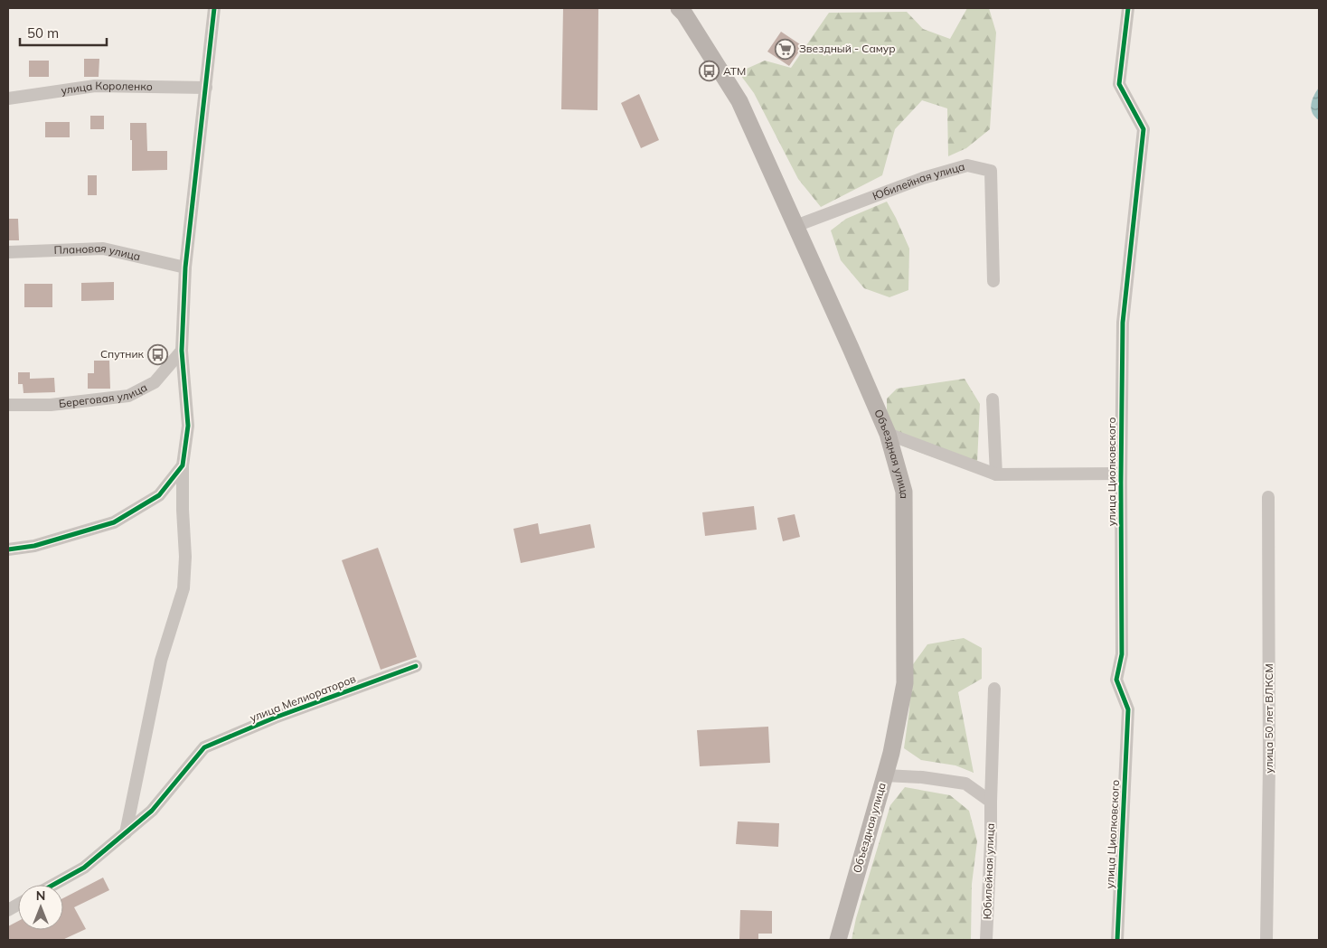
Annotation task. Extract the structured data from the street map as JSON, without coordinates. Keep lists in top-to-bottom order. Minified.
{"streets":{"main road":["Объездная улица"],"street":["улица Короленко","Юбилейная улица","Плановая улица","Береговая улица","улица Циолковского","улица Мелиораторов","улица 50 лет ВЛКСМ"]},"crossings":[["Юбилейная улица","Объездная улица"],["Объездная улица","улица Циолковского"]],"places":{"supermarket":["Звездный - Самур"],"bus stop":["АТМ","Спутник"]},"scale_bar":"50 m","north":"top"}
